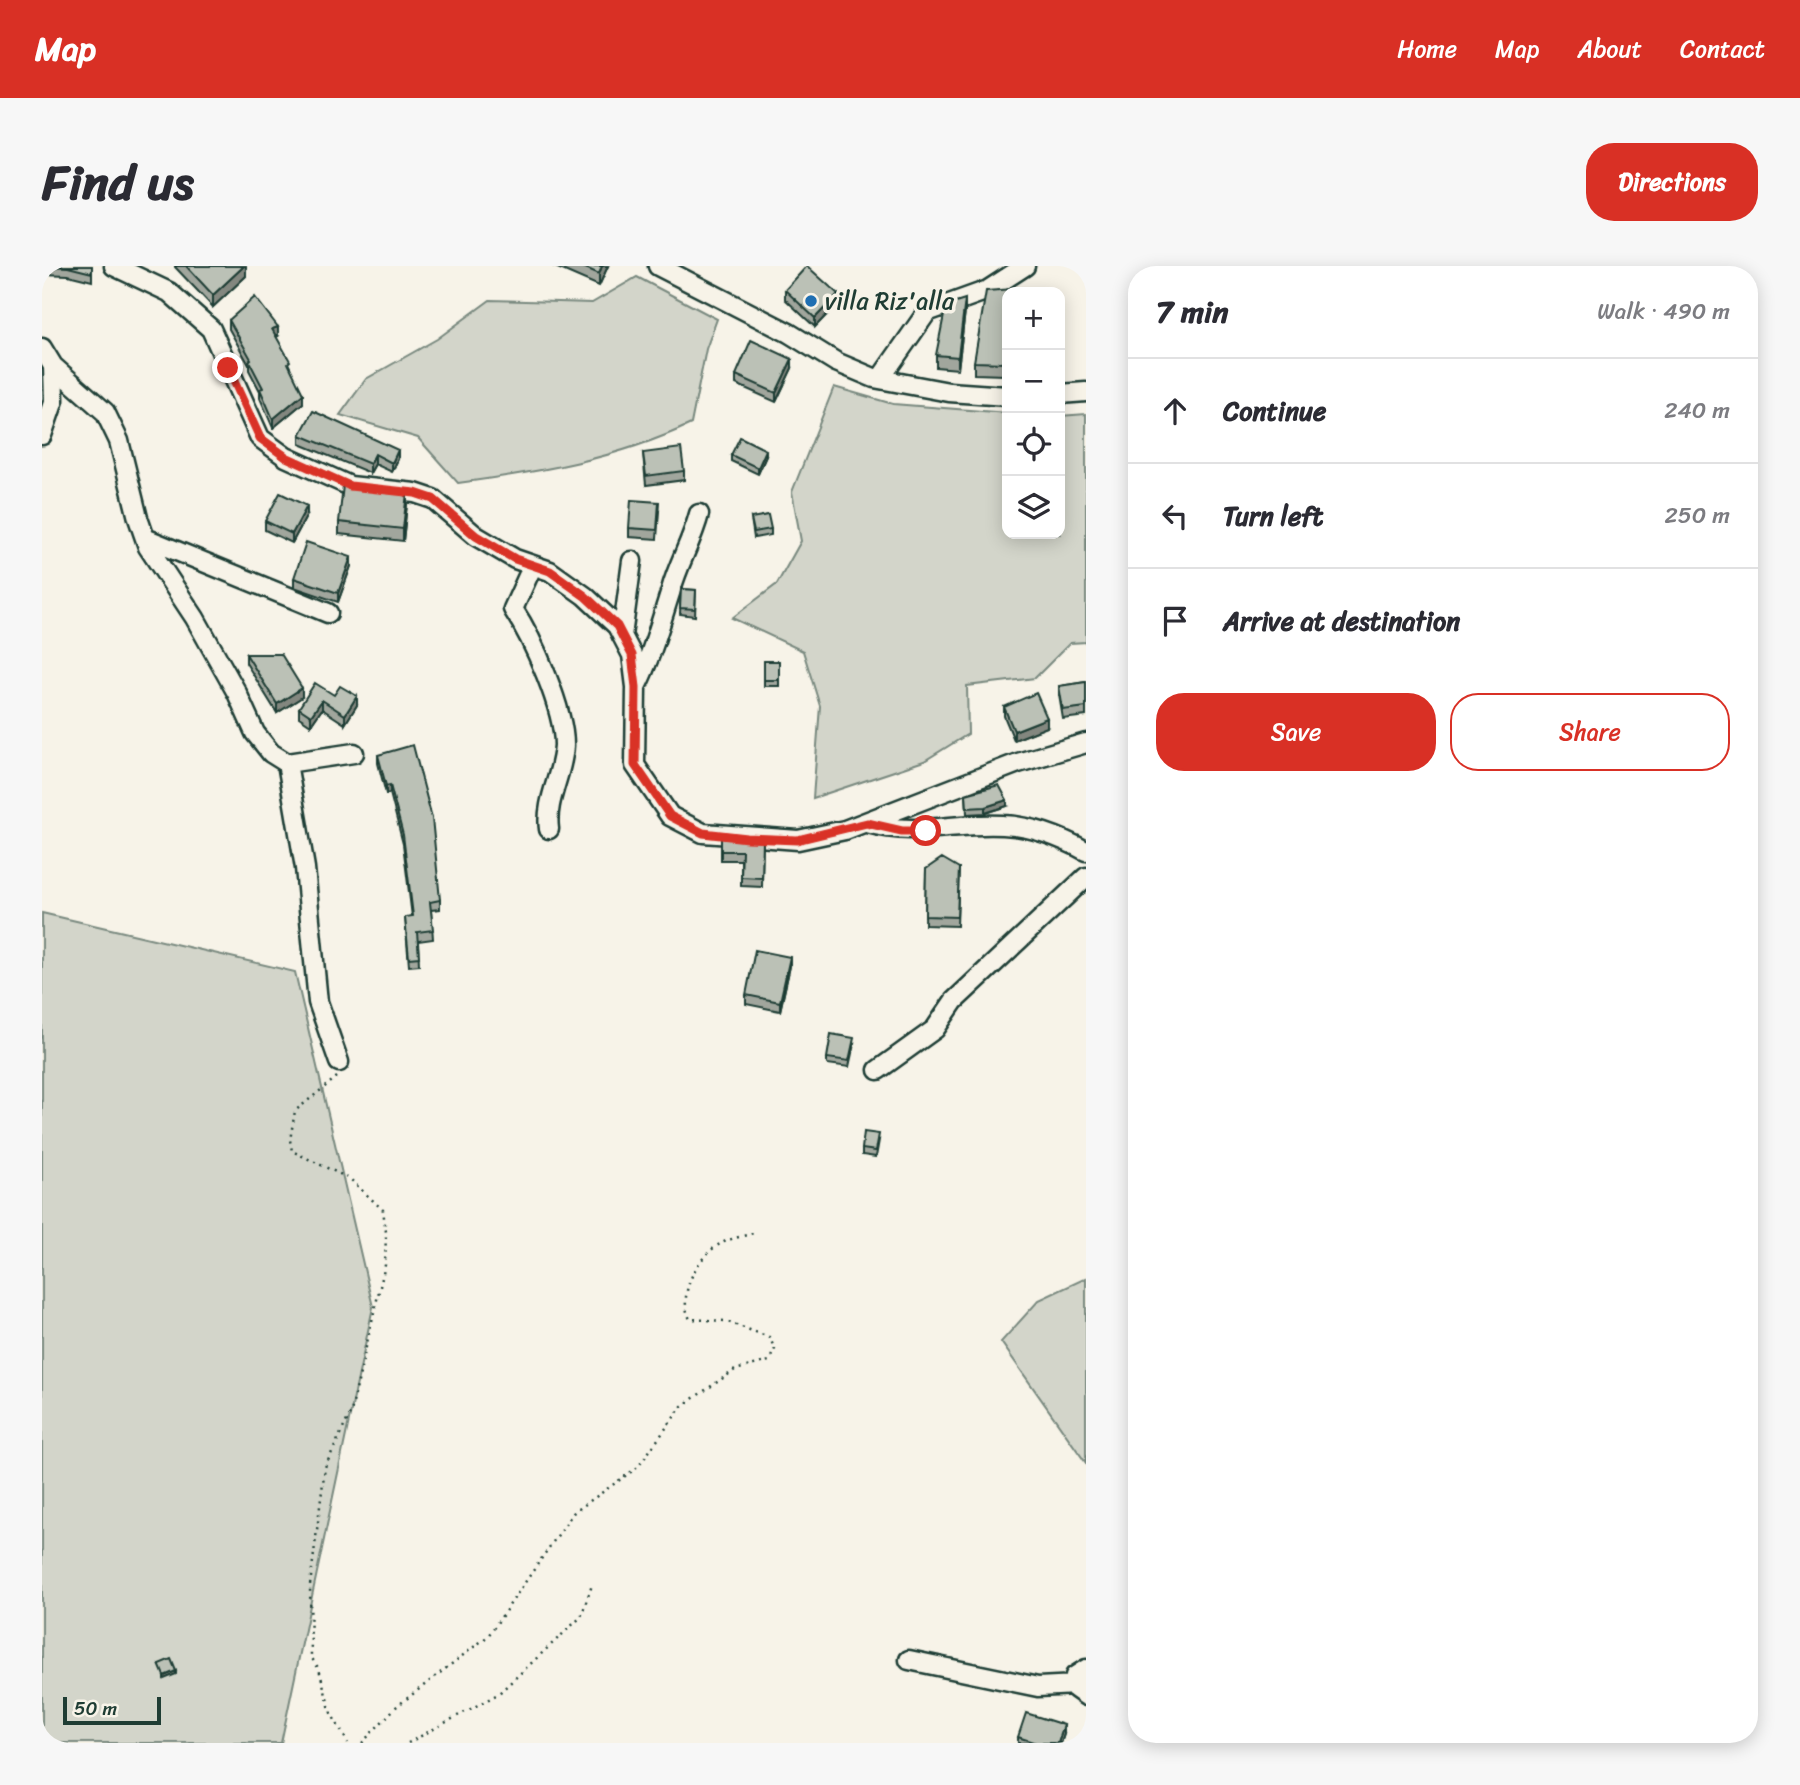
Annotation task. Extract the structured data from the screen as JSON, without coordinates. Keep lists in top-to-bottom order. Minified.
{"places":["villa Riz'alla"],"scale_bar":"50 m","page":{"header":"Map","nav":["Home","Map","About","Contact"],"title":"Find us","buttons":["Directions",["Save","Share"]],"heading":["7 min","Walk · 490 m"],"map_buttons":["+","−"],"list":[["Continue","240 m"],["Turn left","250 m"],"Arrive at destination"],"scale":"50 m"}}
